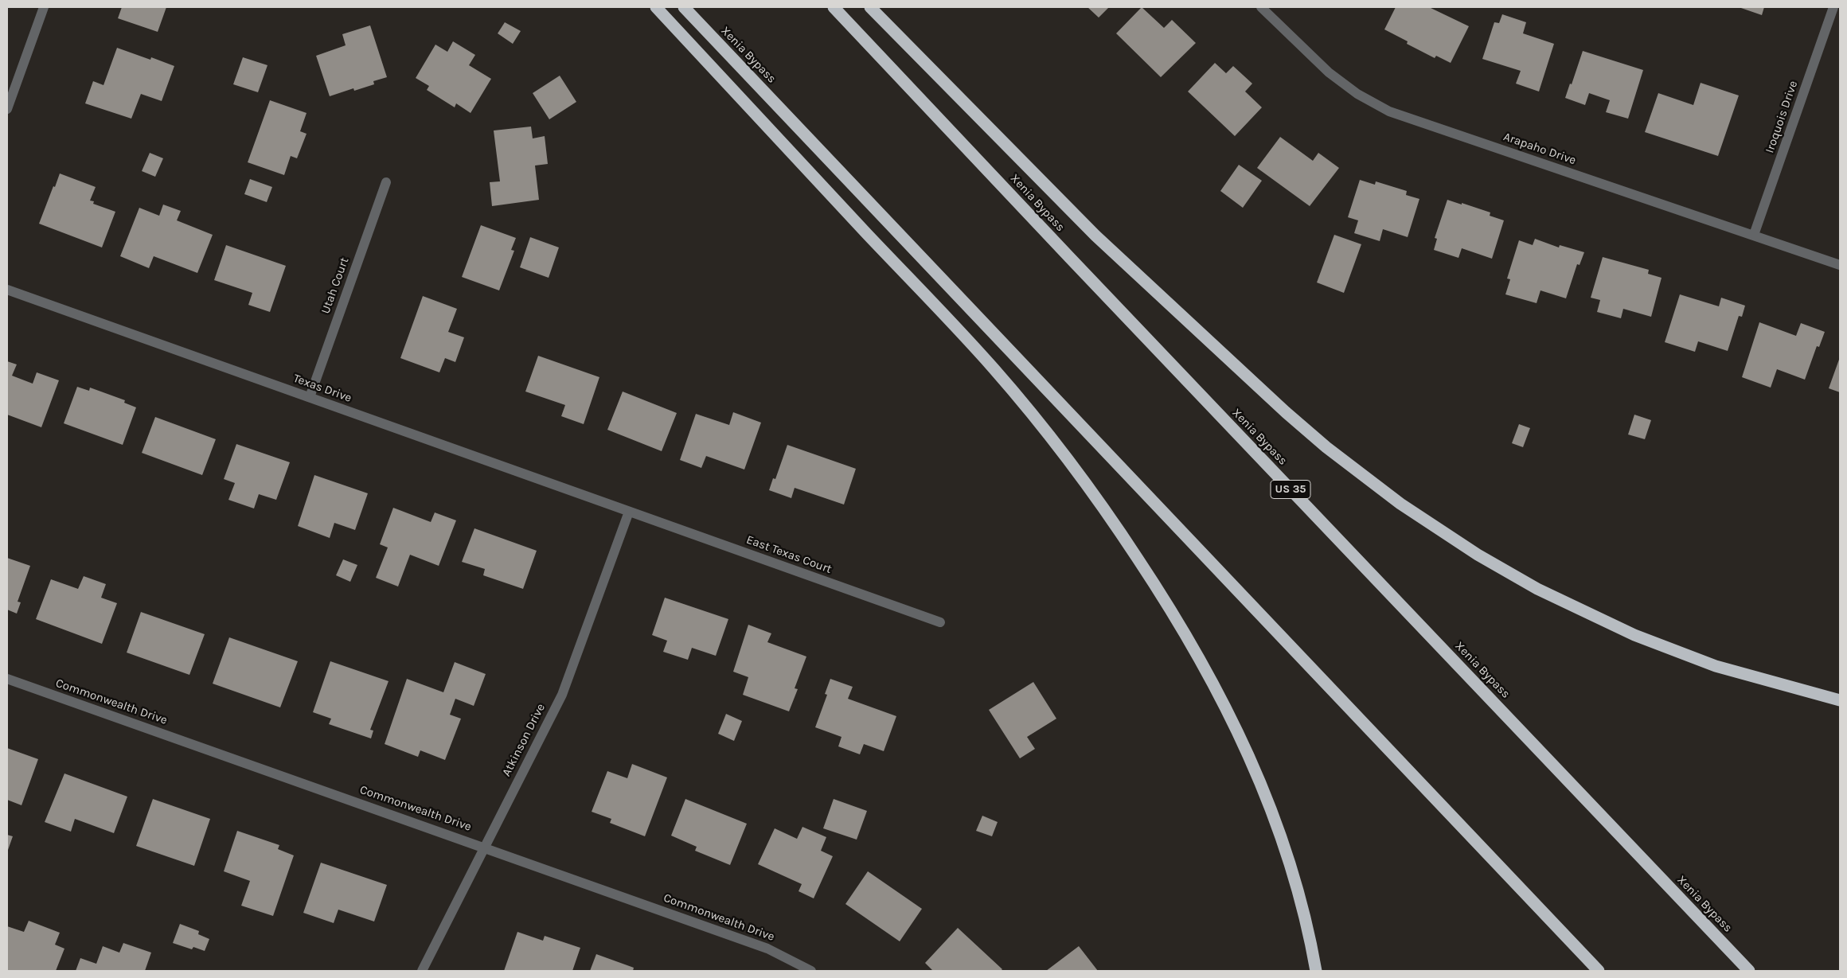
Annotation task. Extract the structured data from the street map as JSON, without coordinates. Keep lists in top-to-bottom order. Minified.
{"streets":{"highway":["Xenia Bypass","US 35"],"street":["Iroquois Drive","Arapaho Drive","Utah Court","Texas Drive","East Texas Court","Commonwealth Drive","Atkinson Drive"]},"crossings":[["Iroquois Drive","Arapaho Drive"],["Utah Court","Texas Drive"],["Texas Drive","East Texas Court"],["Texas Drive","Atkinson Drive"],["East Texas Court","Atkinson Drive"],["Commonwealth Drive","Atkinson Drive"]]}
